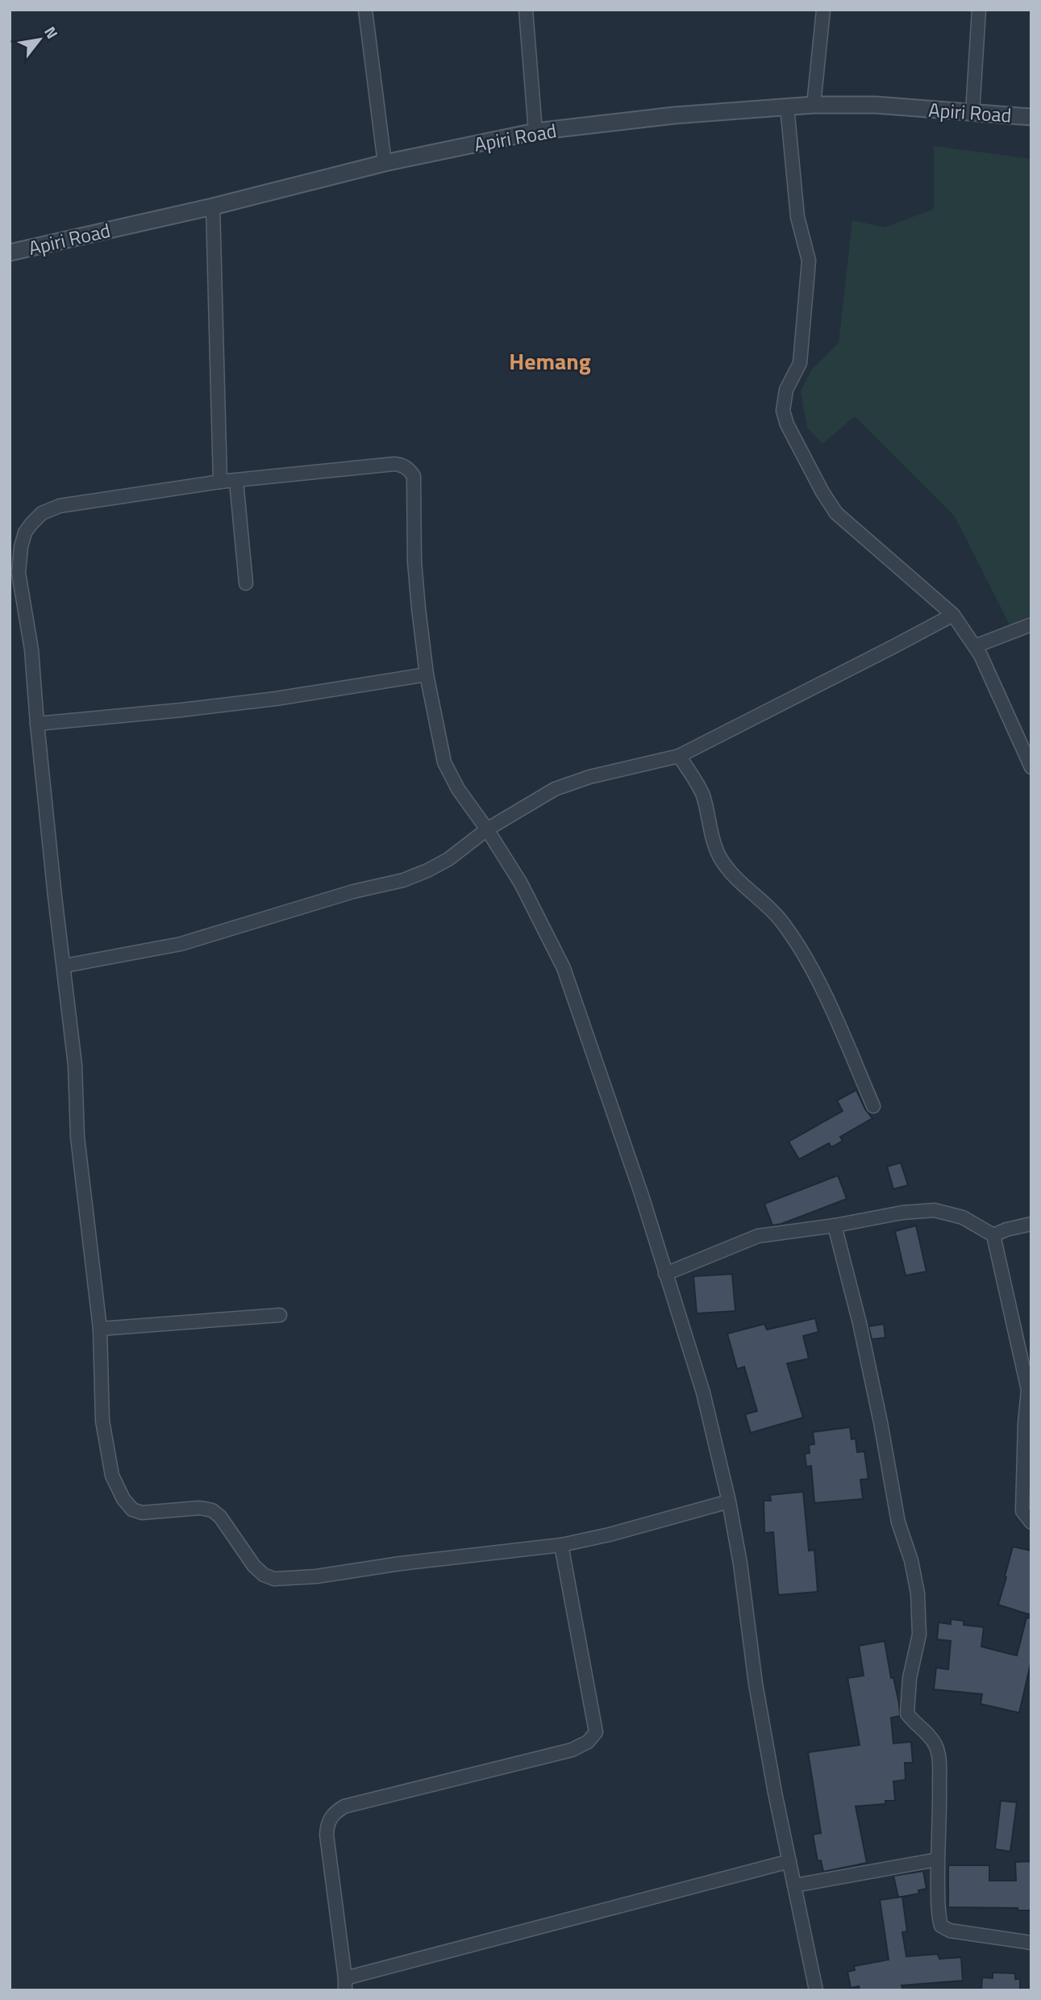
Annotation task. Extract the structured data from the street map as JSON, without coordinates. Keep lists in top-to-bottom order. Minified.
{"streets":{"street":["Apiri Road"]},"districts":["Hemang"],"north":"top right"}
